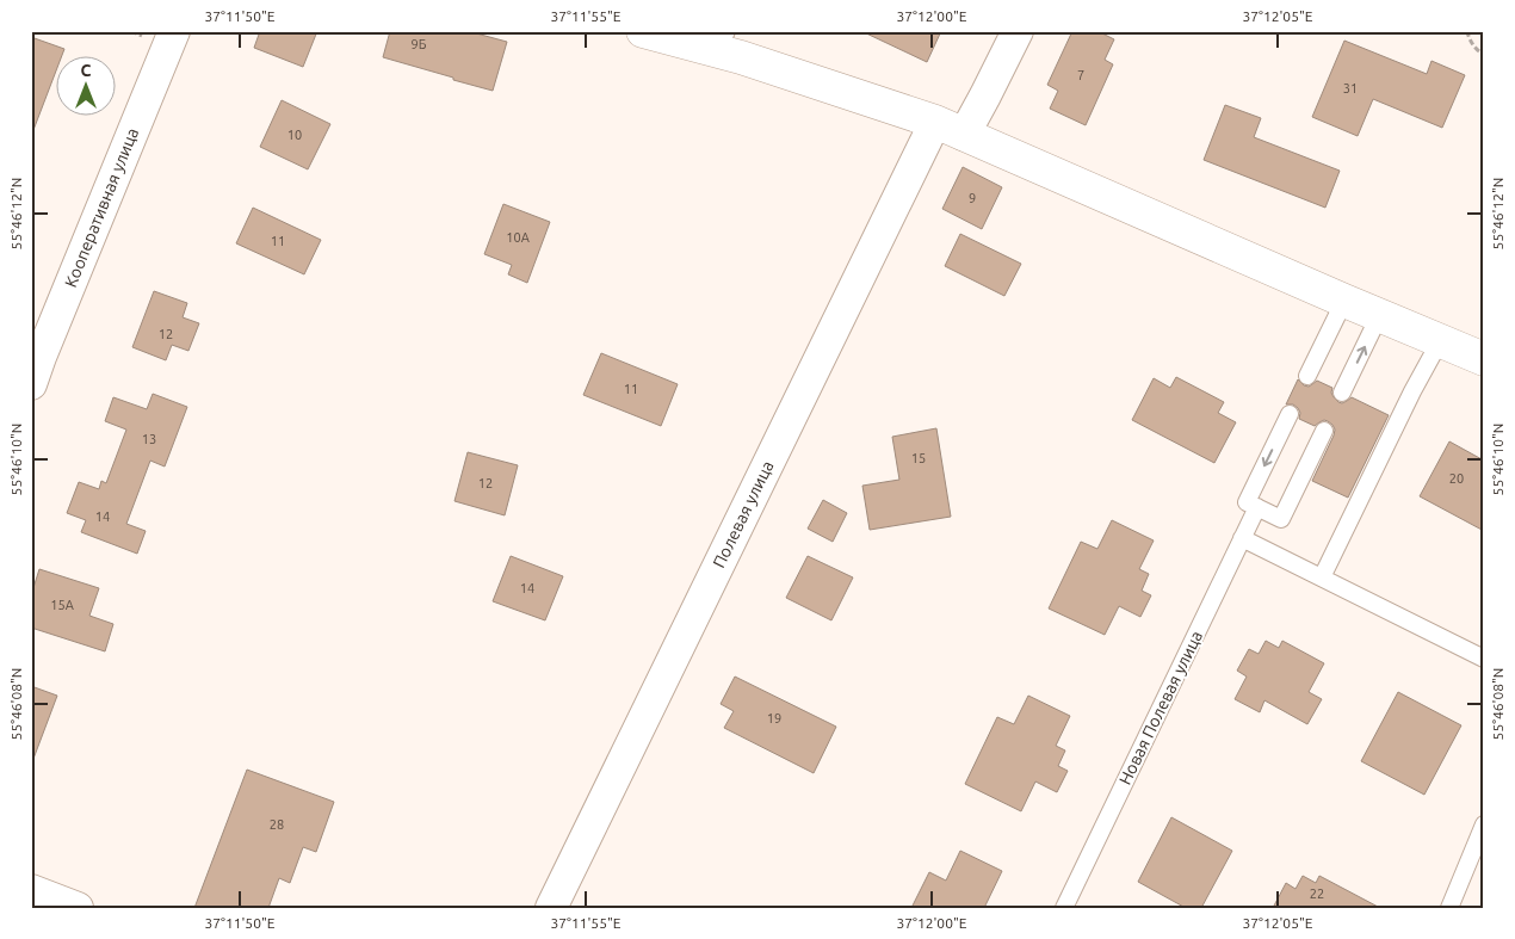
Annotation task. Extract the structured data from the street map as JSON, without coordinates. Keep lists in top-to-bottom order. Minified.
{"streets":{"street":["Кооперативная улица","Полевая улица"],"lane":["Новая Полевая улица"]},"house_numbers":["9Б","7","31","10","9","10А","11","12","11","13","15","20","12","14","14","15А","19","28","22"],"north":"top","coordinates":["37°11'50\"E","37°11'55\"E","37°12'00\"E","37°12'05\"E","55°46'12\"N","55°46'10\"N","55°46'08\"N"]}
